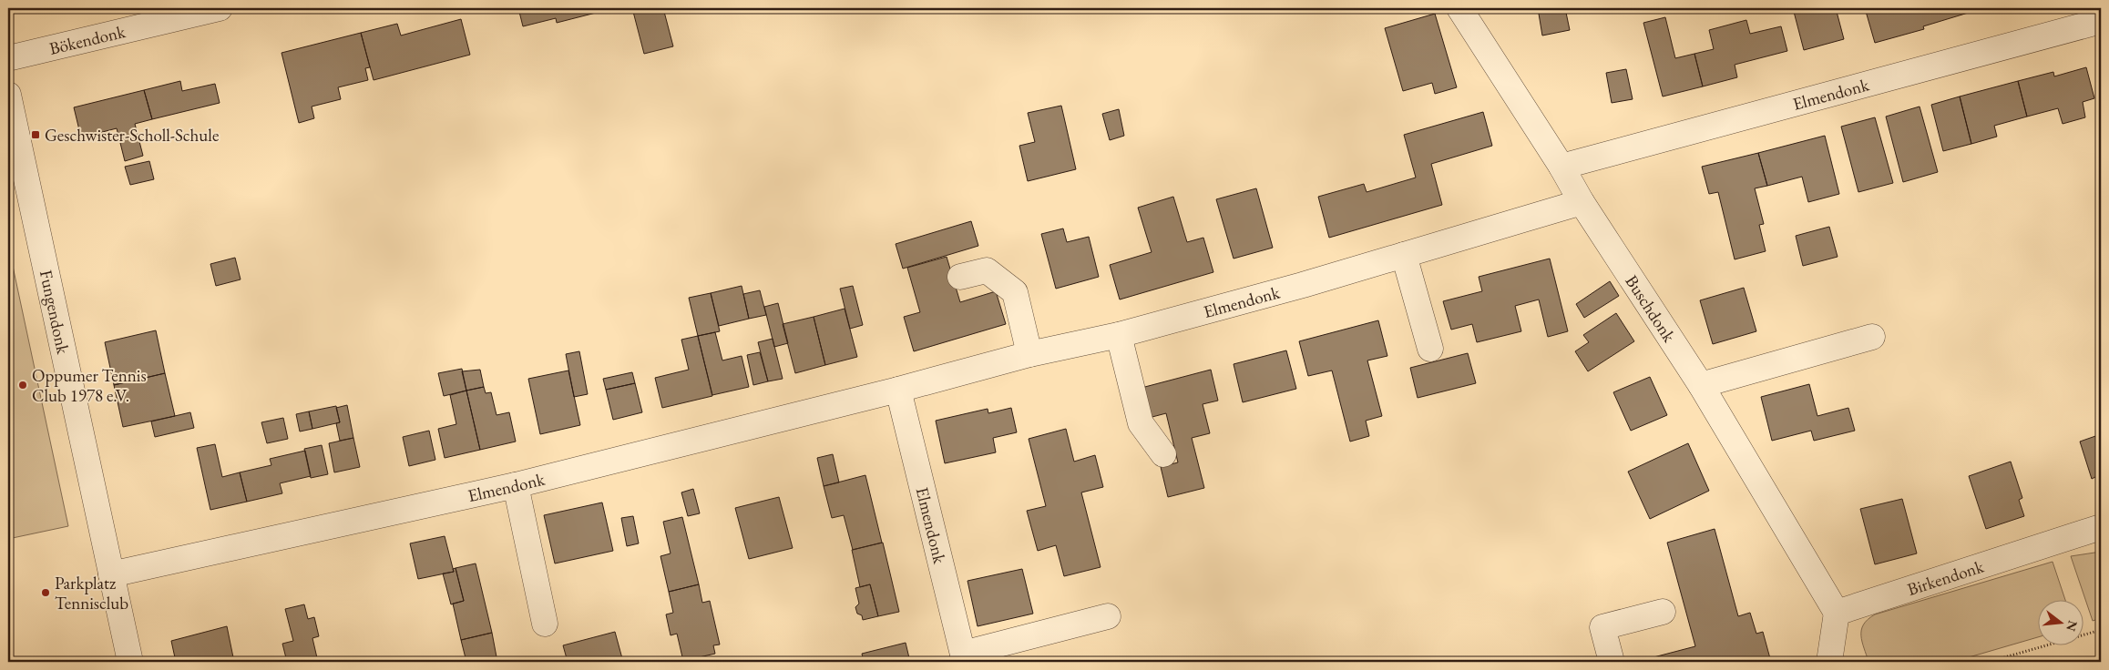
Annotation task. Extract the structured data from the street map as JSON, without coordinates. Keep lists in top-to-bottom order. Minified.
{"streets":{"street":["Bökendonk","Elmendonk","Buschdonk","Fungendonk","Birkendonk"]},"crossings":[["Elmendonk","Buschdonk"],["Elmendonk","Fungendonk"],["Buschdonk","Birkendonk"]],"places":{"transit":["Geschwister-Scholl-Schule"],"other":["Oppumer Tennis Club 1978 e.V.","Parkplatz Tennisclub"]},"north":"right"}
